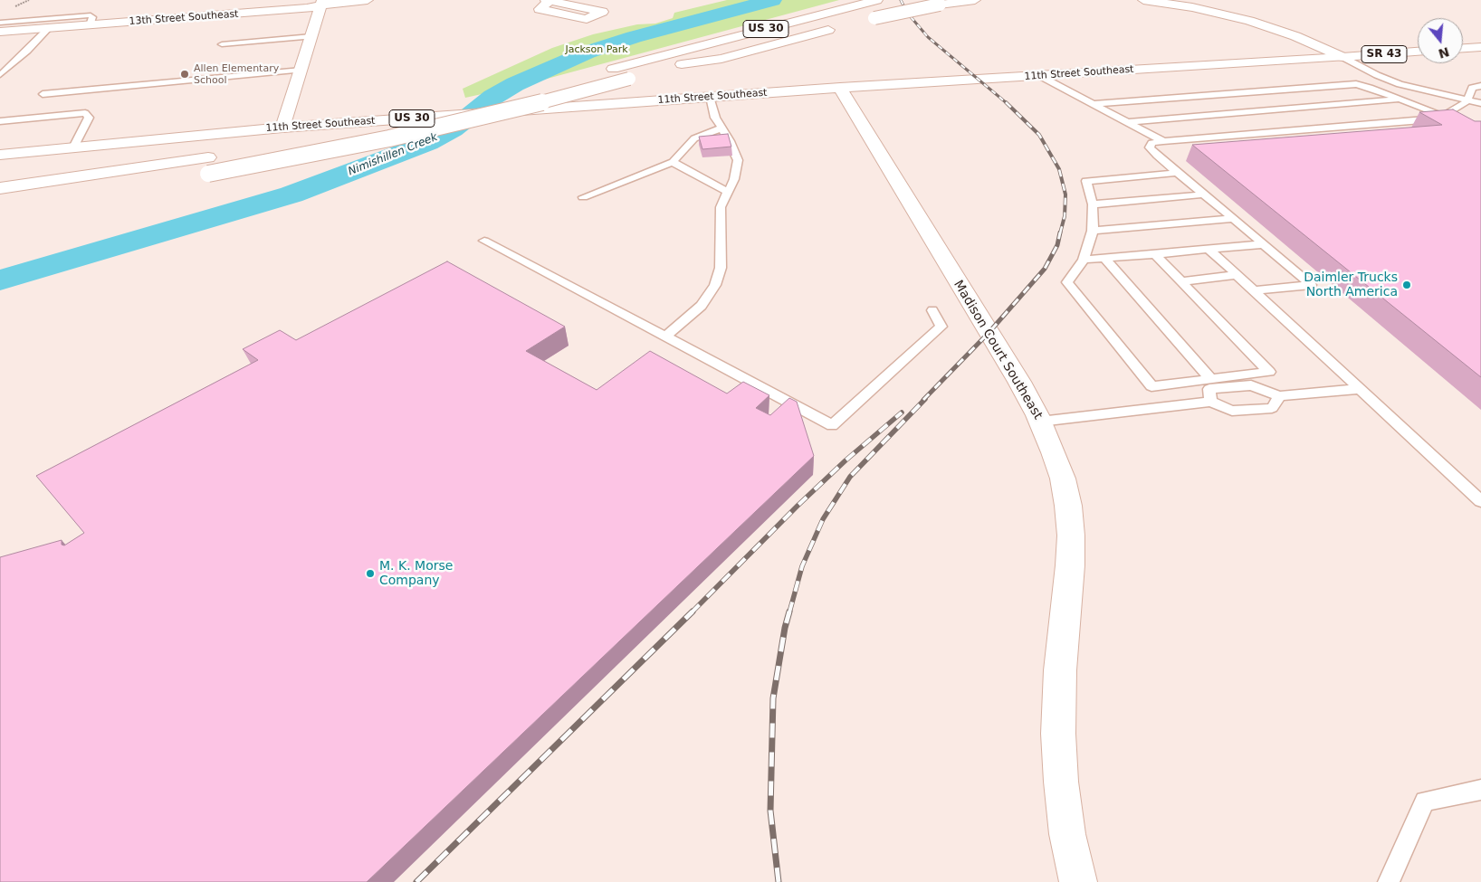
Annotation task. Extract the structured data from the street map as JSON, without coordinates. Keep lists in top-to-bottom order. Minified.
{"streets":{"main road":["13th Street Southeast","US 30","SR 43","11th Street Southeast","Madison Court Southeast"]},"crossings":[["11th Street Southeast","Madison Court Southeast"]],"water":["Nimishillen Creek"],"parks":["Jackson Park"],"places":["Allen Elementary School","Daimler Trucks North America","M. K. Morse Company"],"north":"bottom"}
